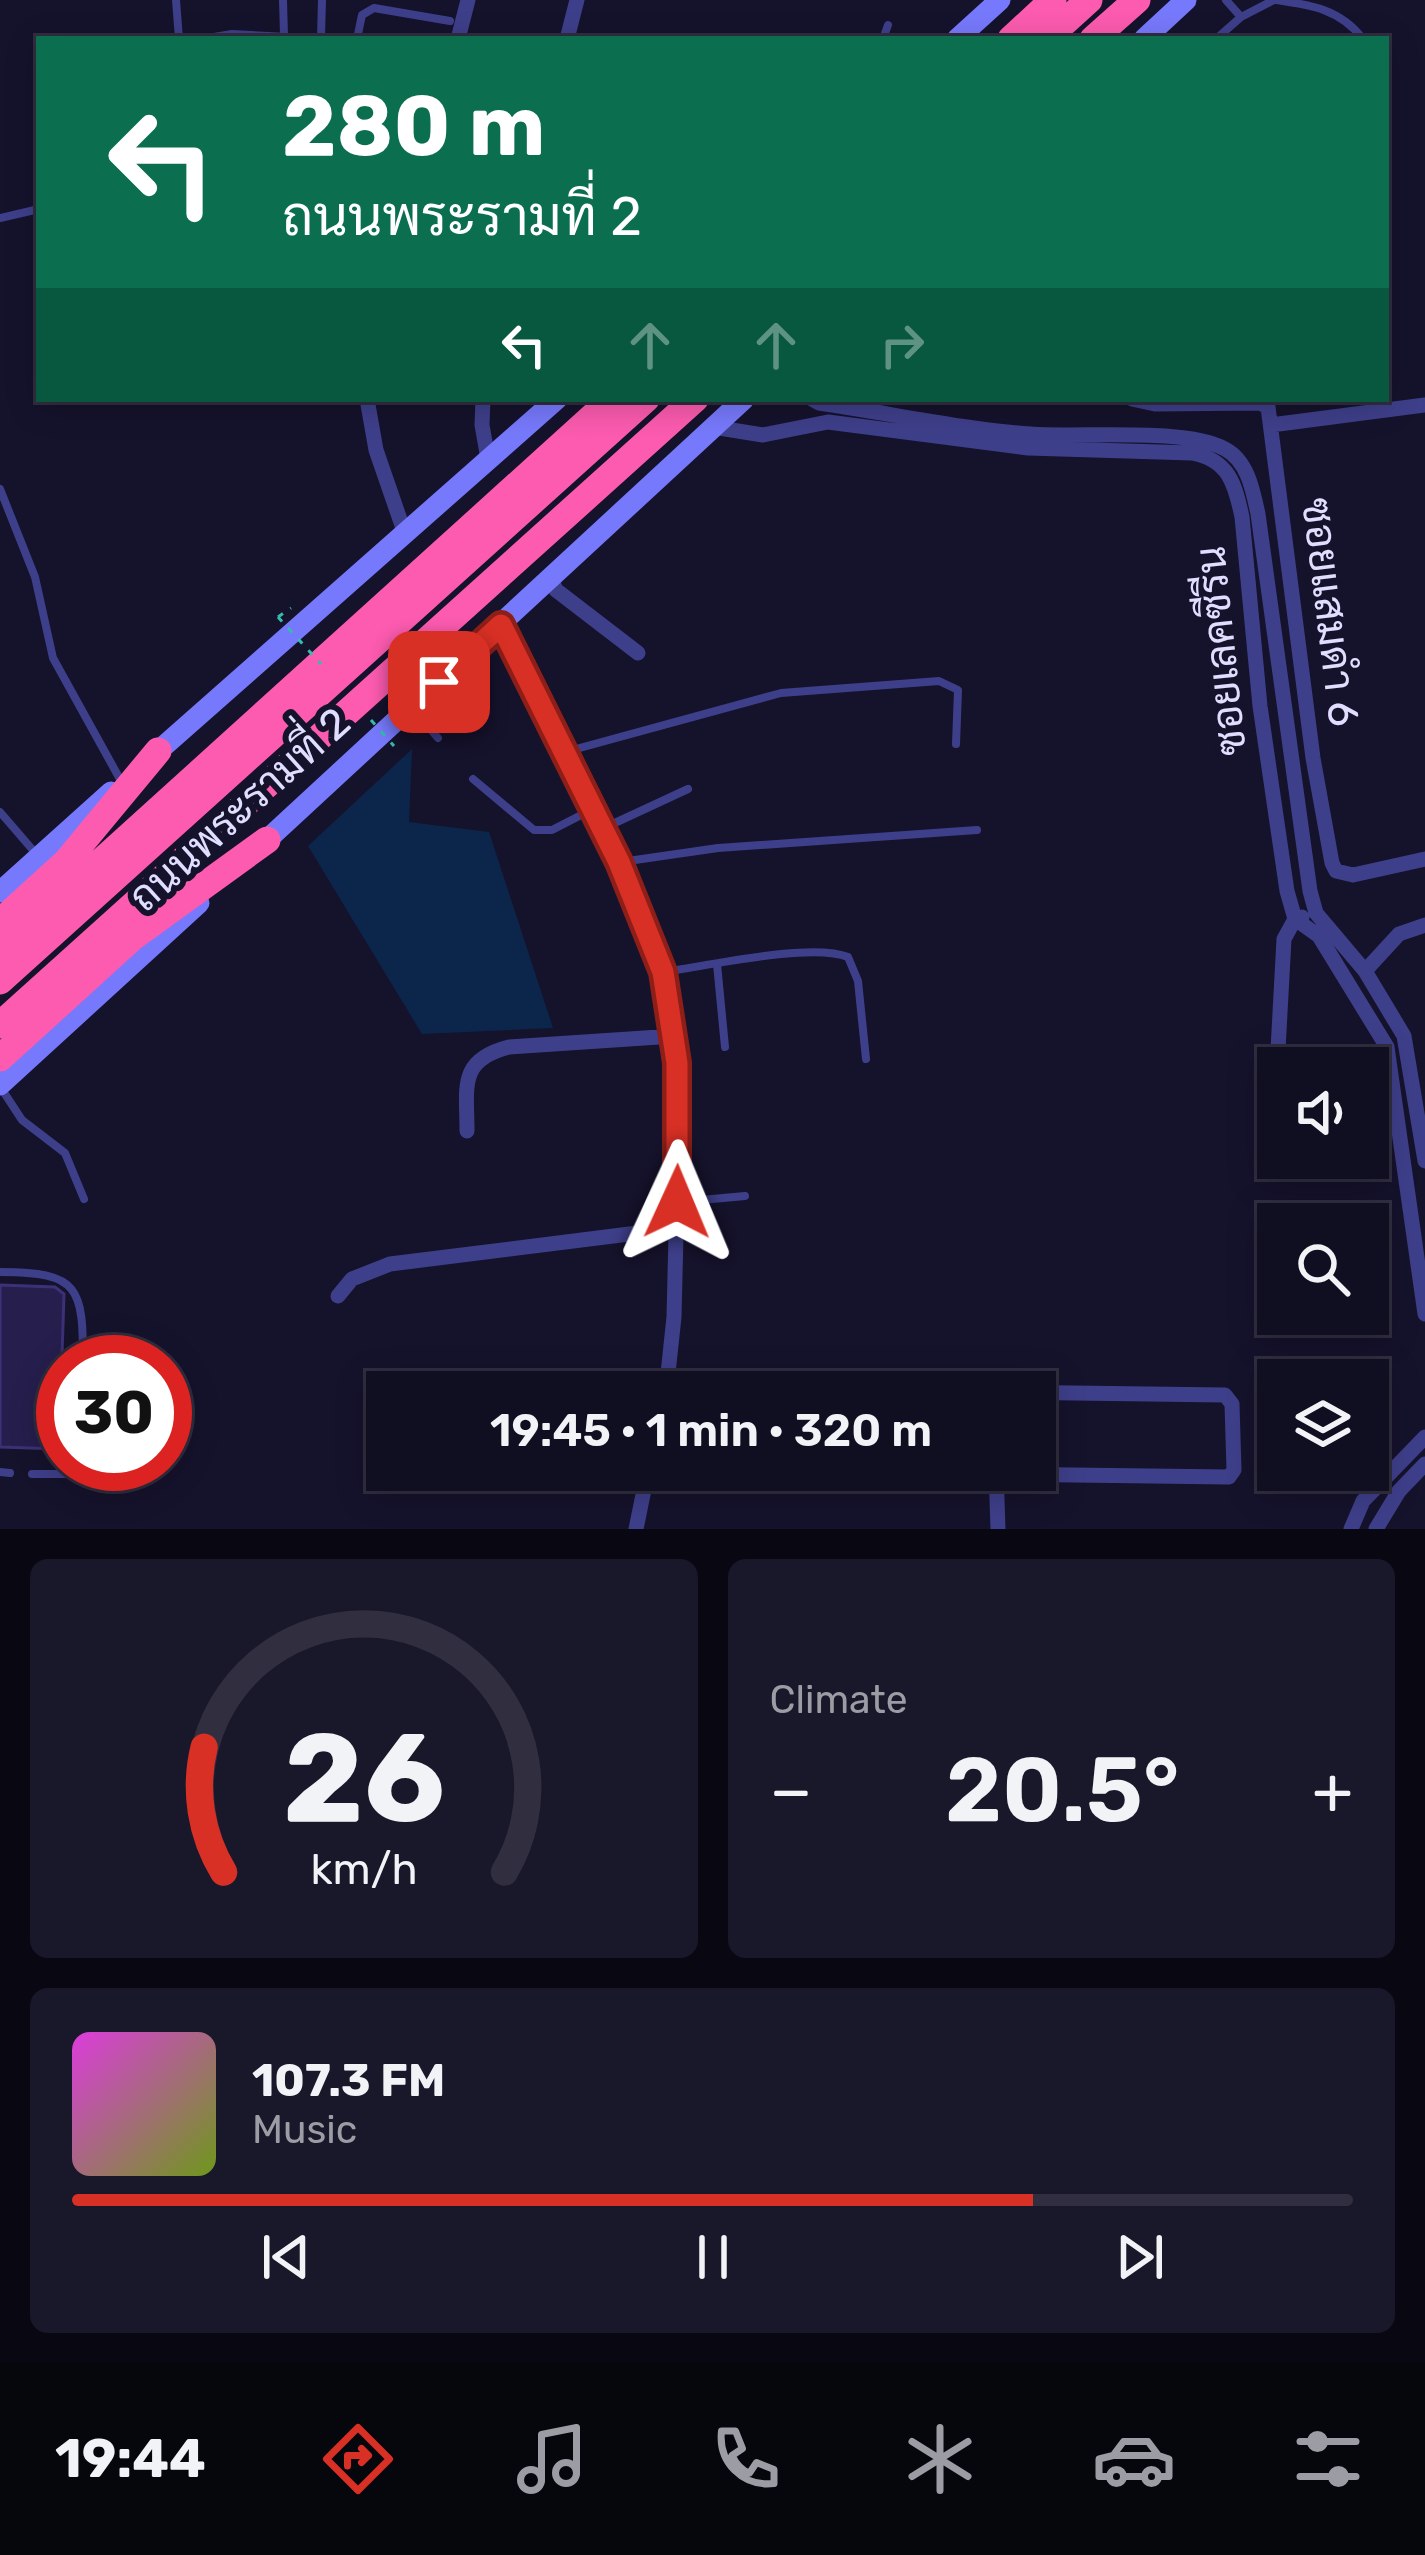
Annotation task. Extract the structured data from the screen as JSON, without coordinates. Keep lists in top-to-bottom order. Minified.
{"streets":{"highway":["ถนนพระรามที่ 2"],"street":["ซอยแสมดำ 6","ซอยเลคซีรีน"]},"crossings":[["ซอยเลคซีรีน","ถนนพระรามที่ 2"]],"page":{"turn":["280 m","ถนนพระรามที่ 2"],"limit":"30","trip":"19:45 · 1 min · 320 m","tile":"Climate","heat":["−","20.5°","+"],"song":["107.3 FM","Music"],"tabs":"19:44","gauge":["26","km/h"]}}
